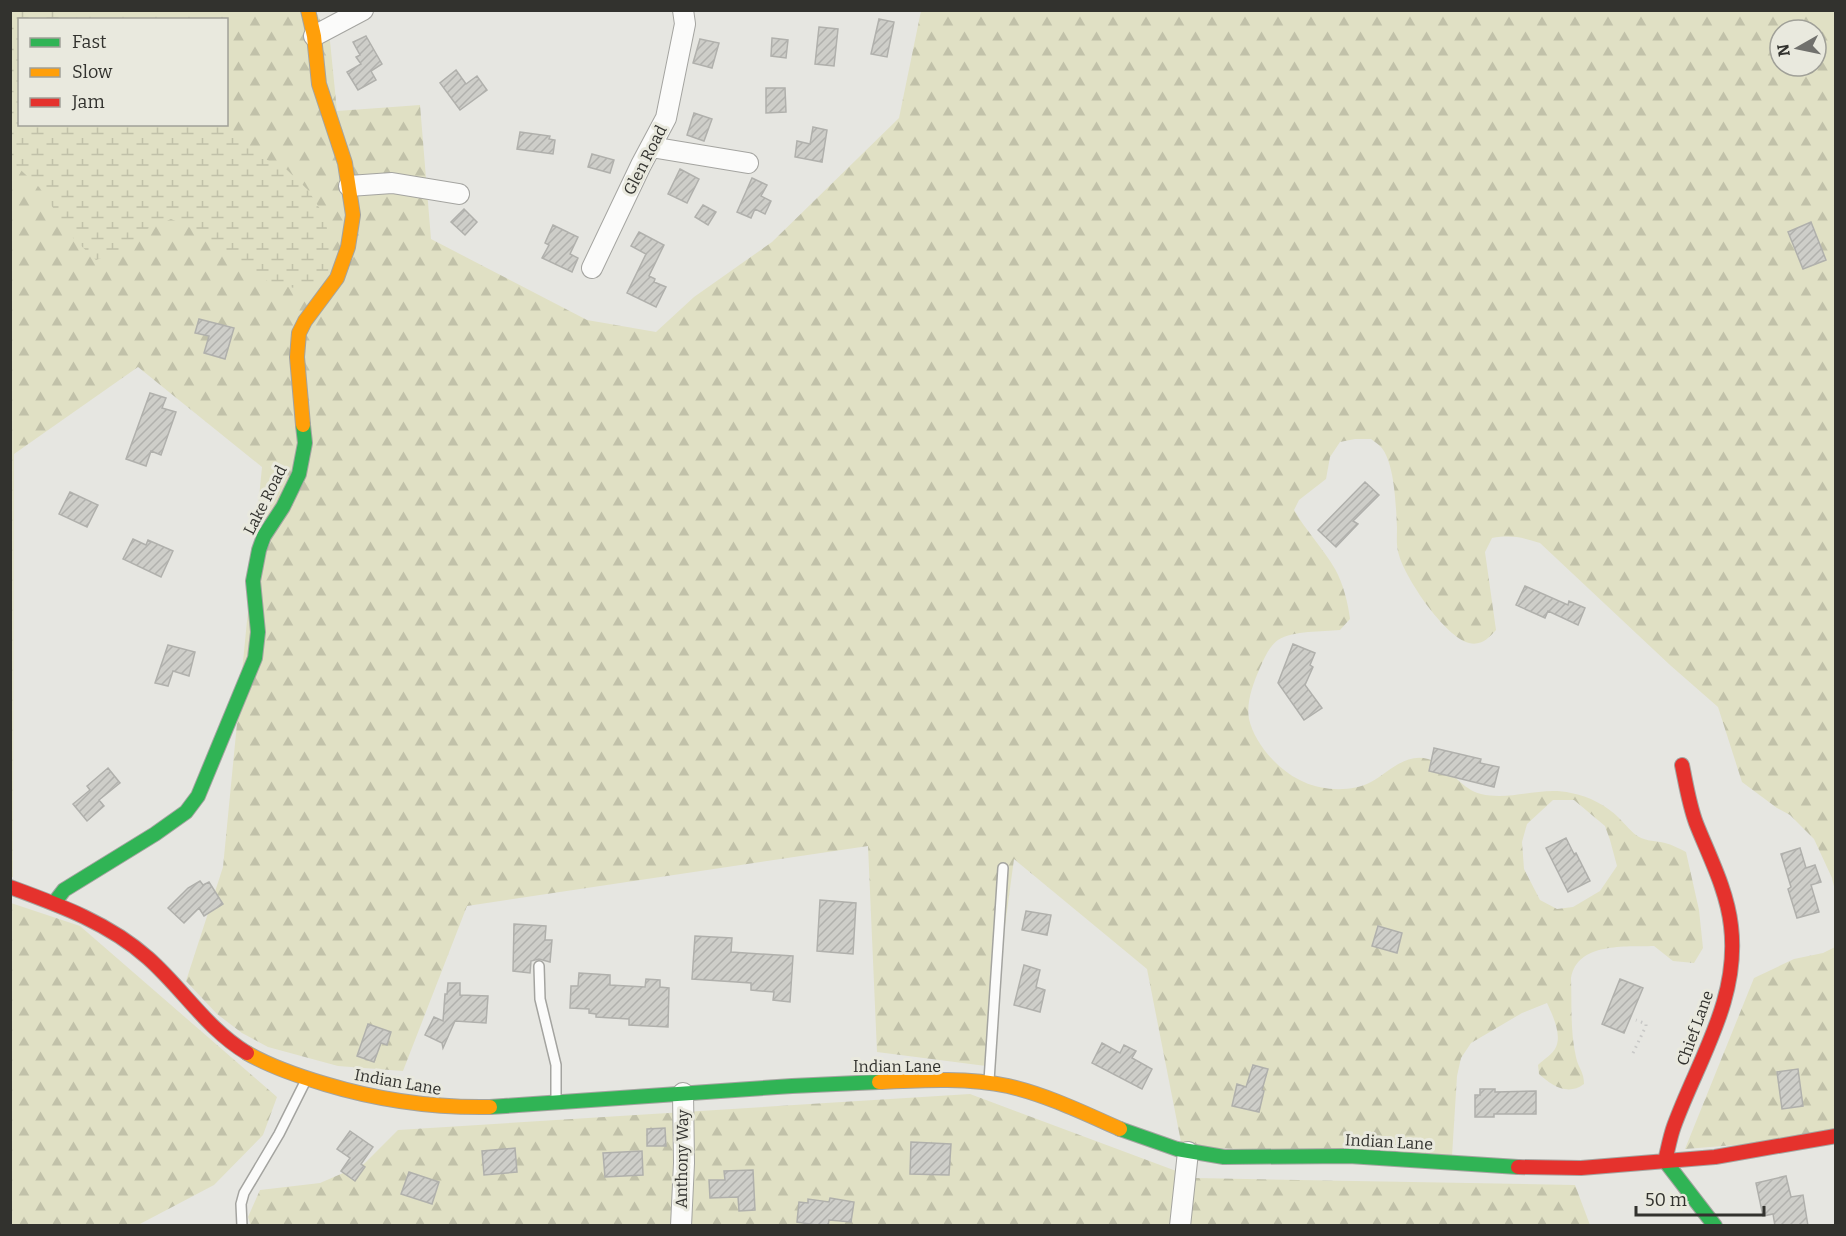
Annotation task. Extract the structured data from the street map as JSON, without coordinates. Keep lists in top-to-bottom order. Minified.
{"streets":{"street":["Glen Road","Lake Road","Chief Lane","Indian Lane","Anthony Way"]},"crossings":[["Lake Road","Indian Lane"],["Chief Lane","Indian Lane"],["Indian Lane","Anthony Way"]],"legend":["Fast","Slow","Jam"],"scale_bar":"50 m","north":"left"}
